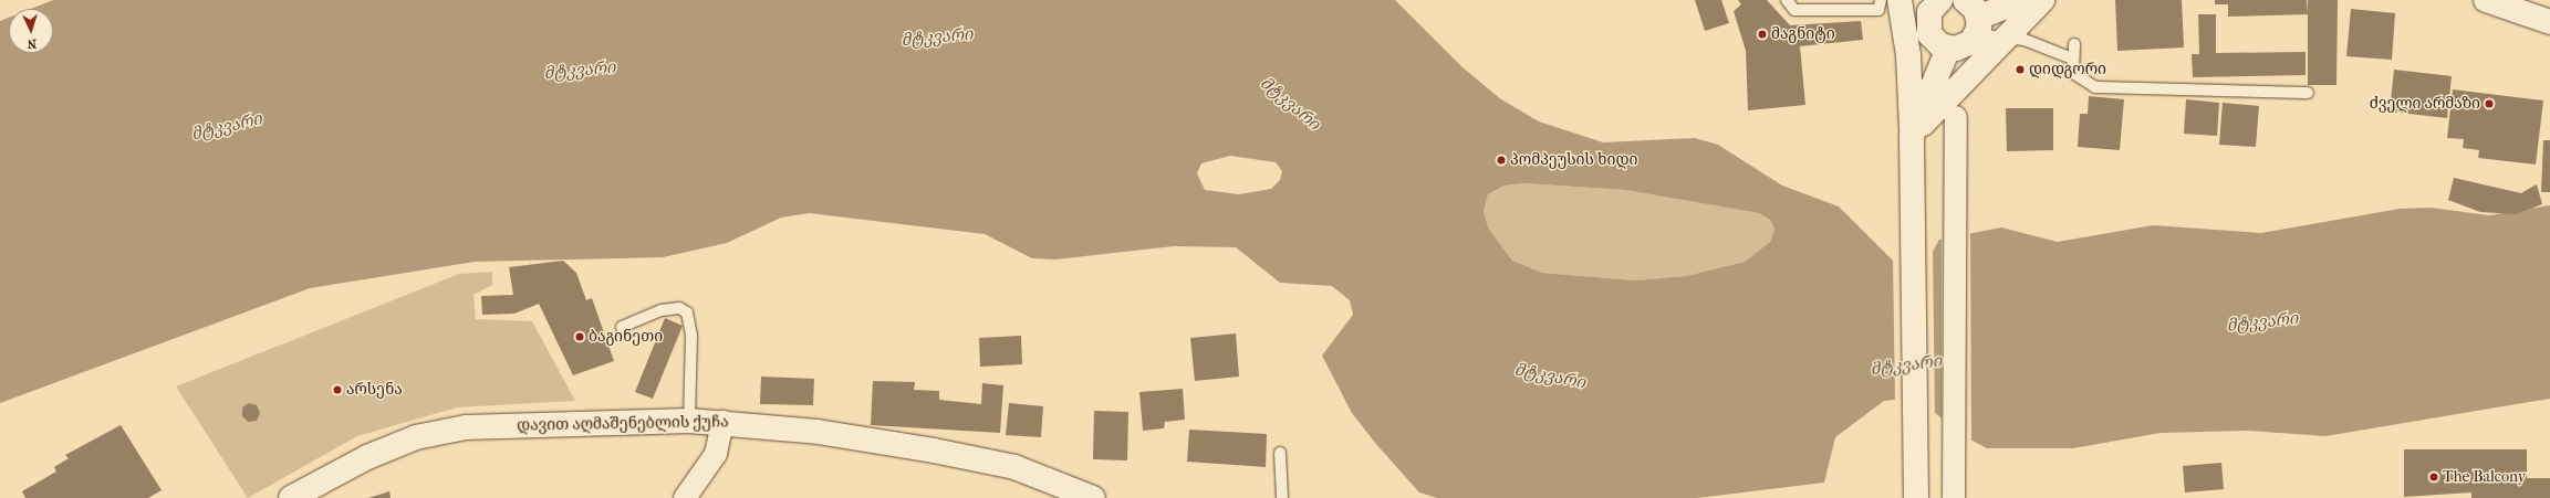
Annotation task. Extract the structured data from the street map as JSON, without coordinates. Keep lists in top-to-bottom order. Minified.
{"streets":{"main road":["დავით აღმაშენებლის ქუჩა"]},"water":["მტკვარი"],"places":["მაგნიტი","დიდგორი","ძველი არმაზი","პომპეუსის ხიდი","ბაგინეთი","არსენა","The Balcony"],"north":"bottom"}
